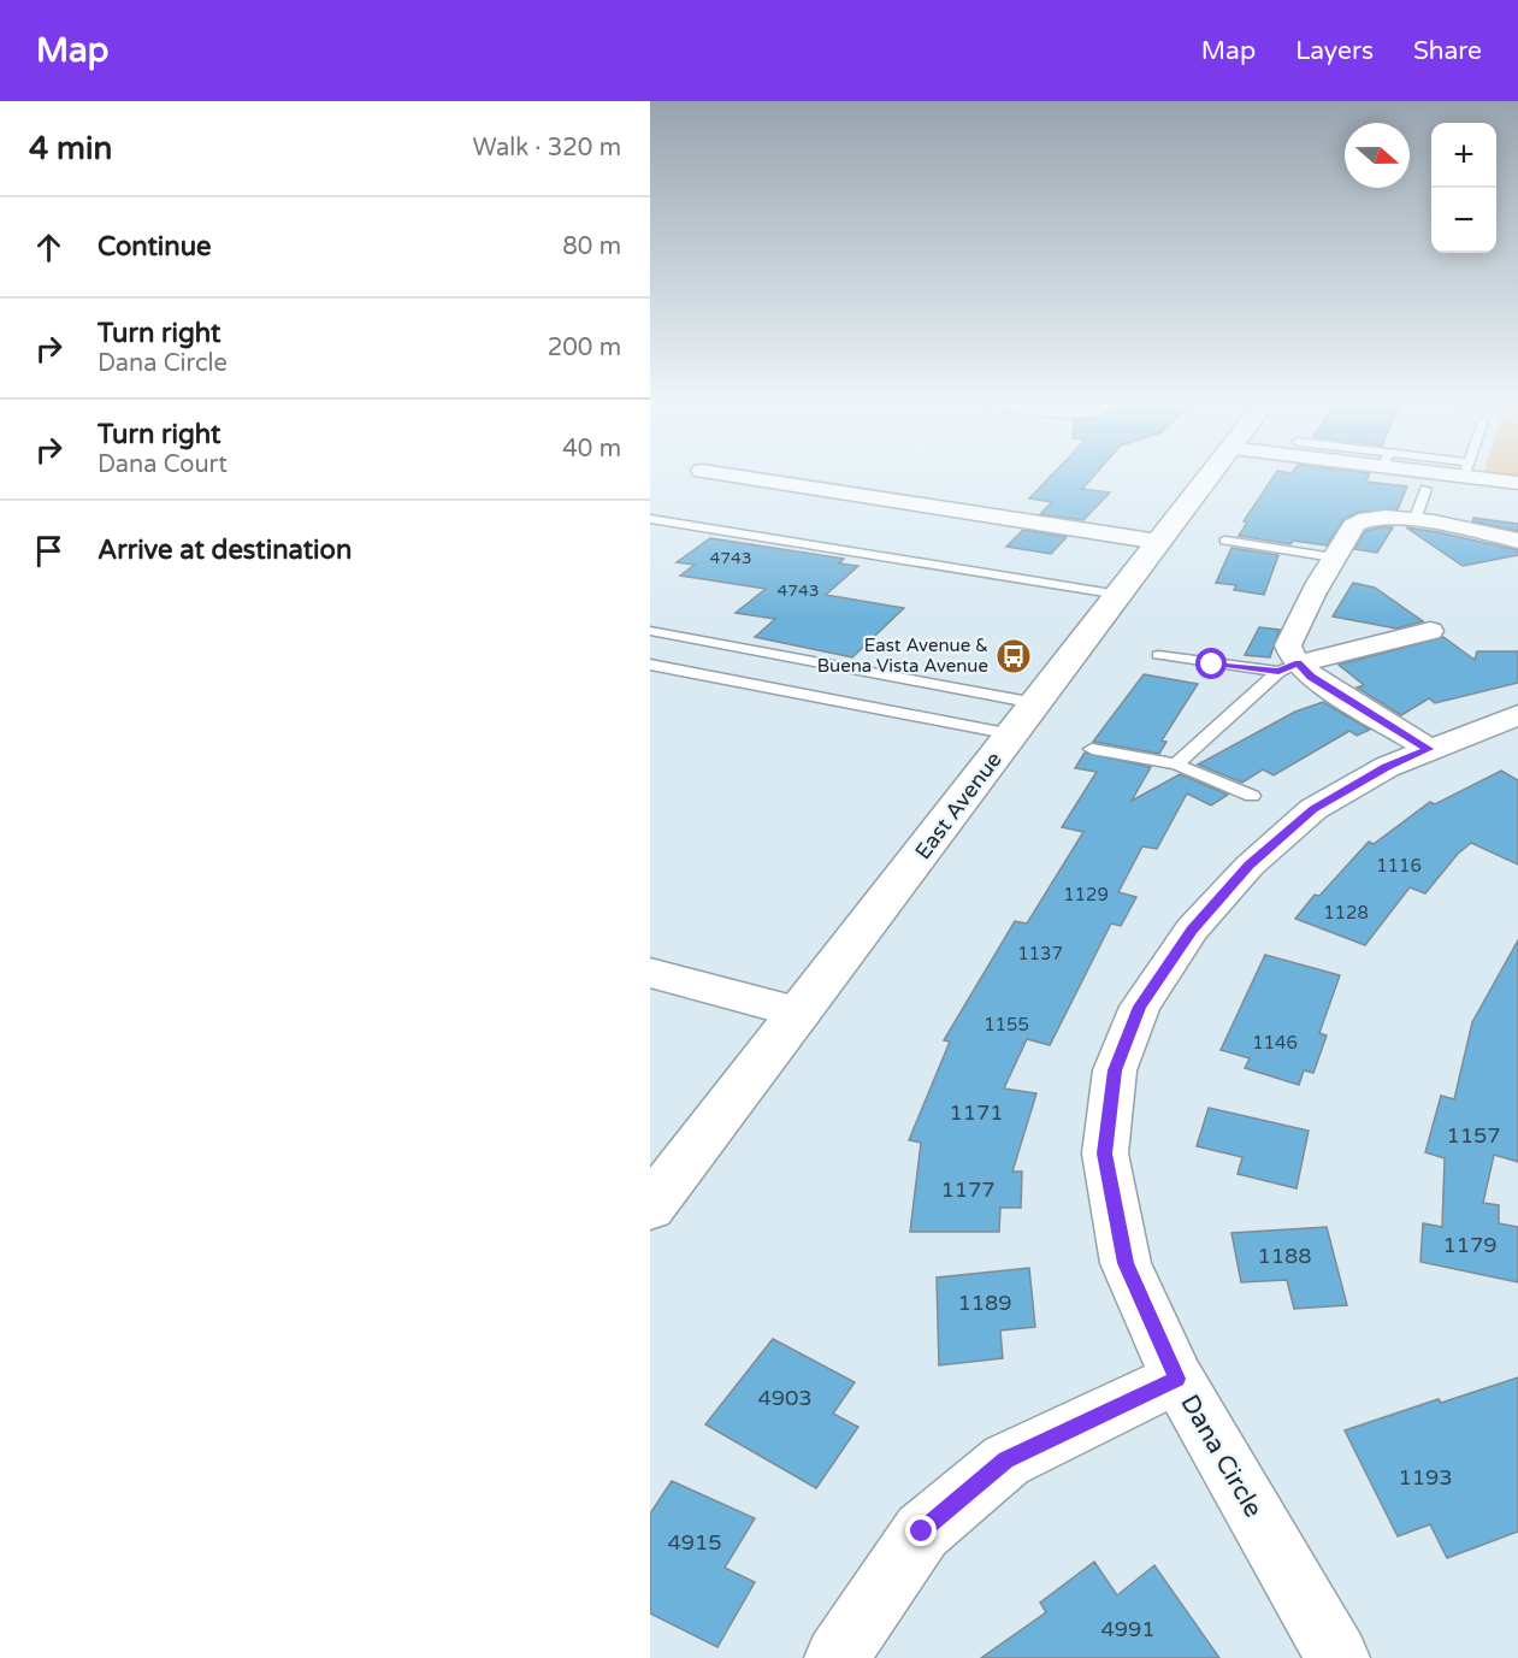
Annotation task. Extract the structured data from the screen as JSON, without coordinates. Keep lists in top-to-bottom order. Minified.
{"streets":{"main road":["East Avenue"],"street":["Dana Circle"]},"places":{"bus stop":["East Avenue & Buena Vista Avenue"]},"house_numbers":["4743","4743","1116","1129","1128","1137","1155","1146","1171","1157","1177","1179","1188","1189","4903","1193","4915","4991"],"north":"right","page":{"header":"Map","nav":["Map","Layers","Share"],"heading":["4 min","Walk · 320 m"],"map_buttons":["+","−"],"list":[["Continue","80 m"],["Turn right","Dana Circle","200 m"],["Turn right","Dana Court","40 m"],"Arrive at destination"]}}
